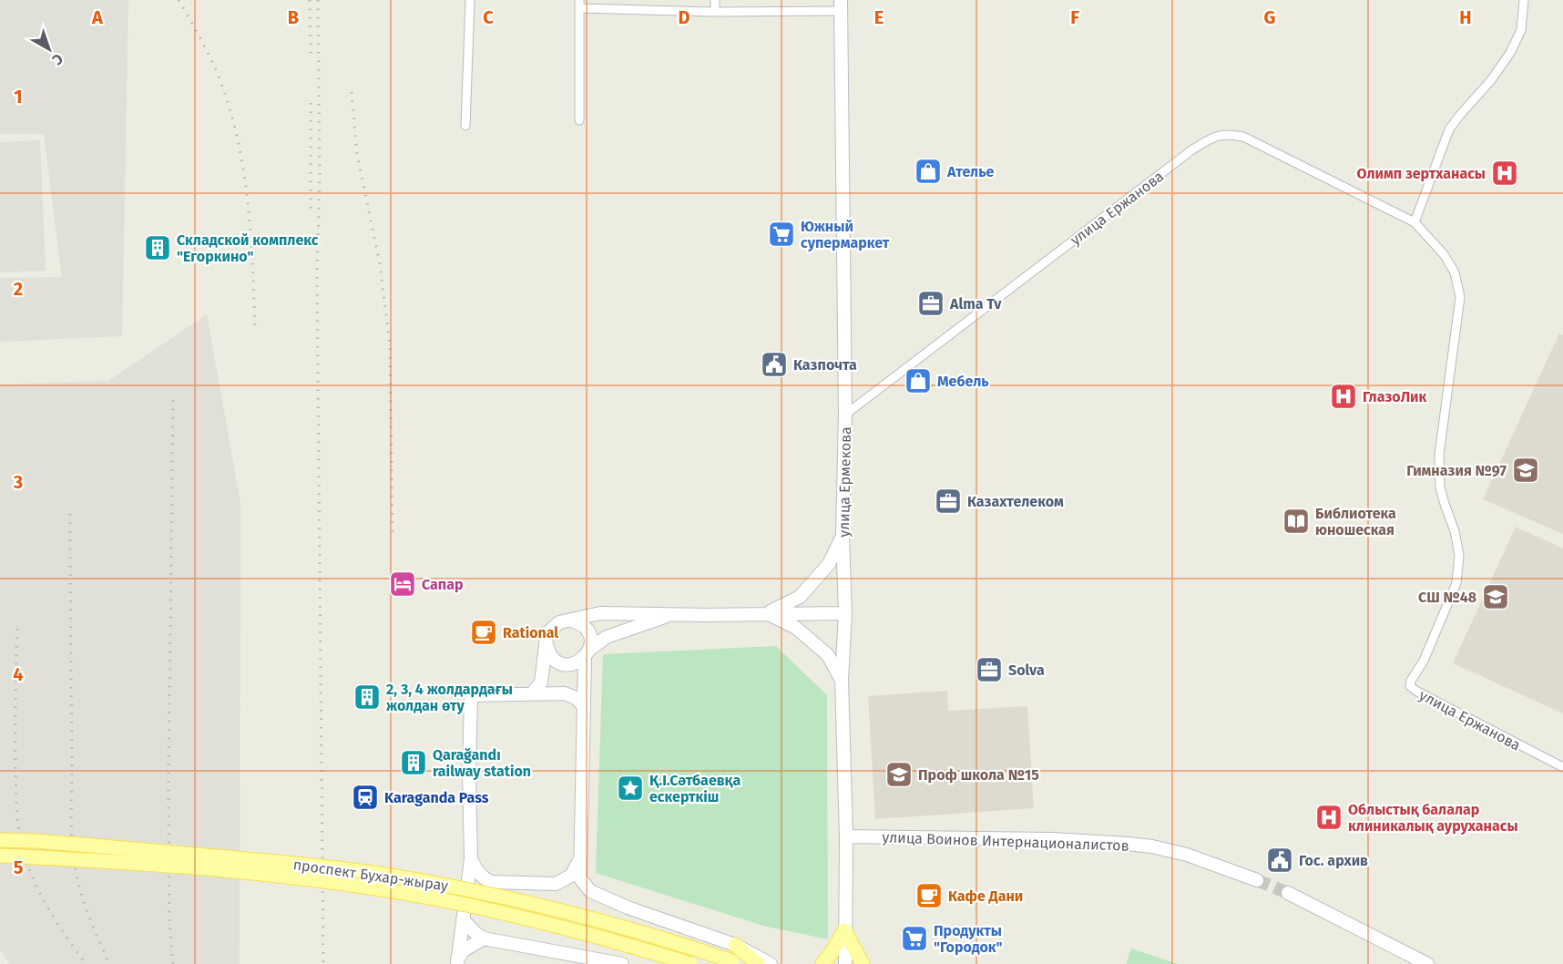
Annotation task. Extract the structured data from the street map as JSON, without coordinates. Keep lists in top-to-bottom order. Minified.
{"streets":{"main road":["проспект Бухар-жырау"],"street":["улица Ержанова","улица Ермекова","улица Воинов Интернационалистов"]},"crossings":[["улица Ержанова","улица Ермекова"],["улица Ермекова","улица Воинов Интернационалистов"]],"places":{"shop":["Ателье","Мебель"],"hospital":["Олимп зертханасы","ГлазоЛик","Облыстық балалар клиникалық ауруханасы"],"supermarket":["Южный супермаркет","Продукты \"Городок\""],"building":["Складской комплекс \"Егоркино\"","2, 3, 4 жолдардағы жолдан өту","Qarağandı railway station"],"office":["Alma Tv","Казахтелеком","Solva"],"public building":["Казпочта","Гос. архив"],"school or university":["Гимназия №97","СШ №48","Проф школа №15"],"library":["Библиотека юношеская"],"hotel":["Сапар"],"cafe":["Rational","Кафе Дани"],"place":["Қ.І.Сәтбаевқа ескерткіш"],"station":["Karaganda Pass"]},"north":"bottom right","grid":{"columns":["A","B","C","D","E","F","G","H"],"rows":["1","2","3","4","5"]}}
